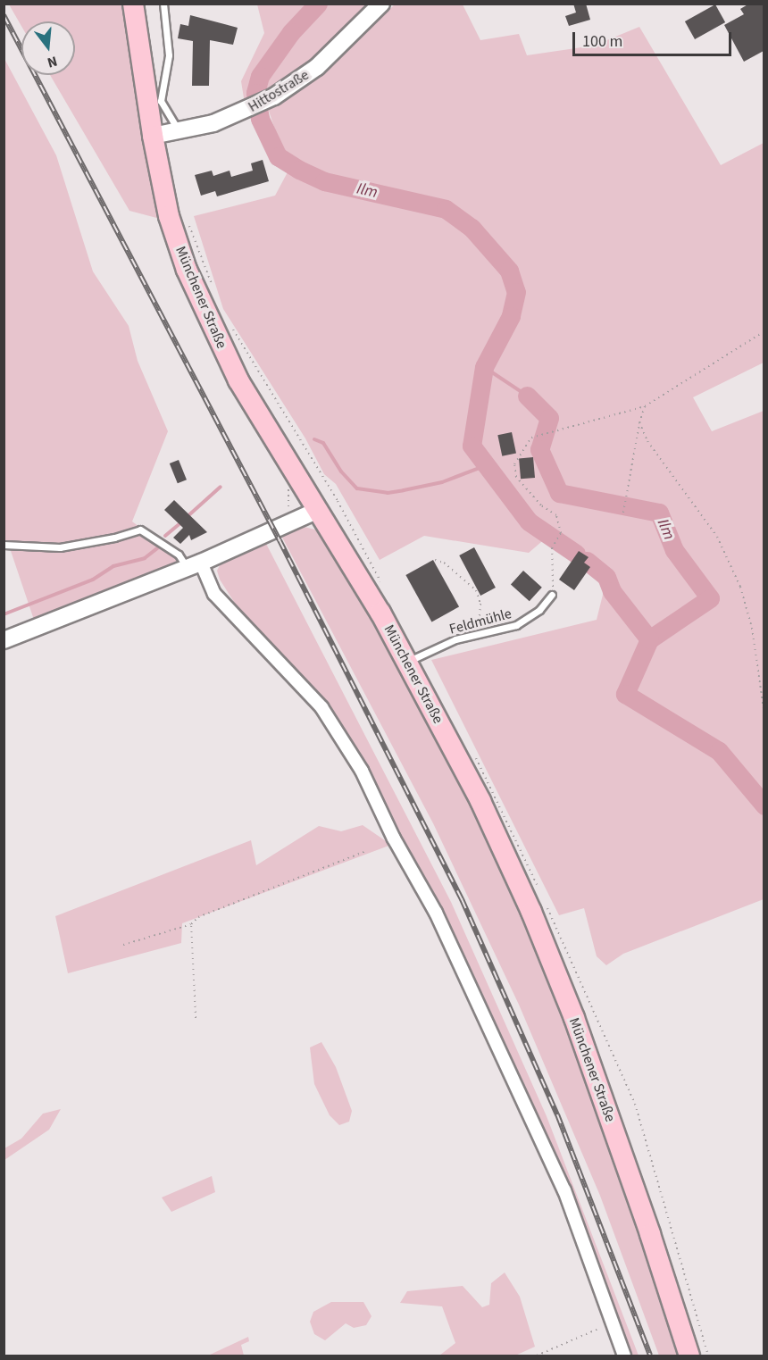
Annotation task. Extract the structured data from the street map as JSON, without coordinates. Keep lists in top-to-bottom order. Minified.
{"streets":{"main road":["Münchener Straße"],"street":["Hittostraße"],"lane":["Feldmühle"]},"crossings":[["Hittostraße","Münchener Straße"],["Münchener Straße","Feldmühle"]],"water":["Ilm"],"scale_bar":"100 m","north":"bottom"}
